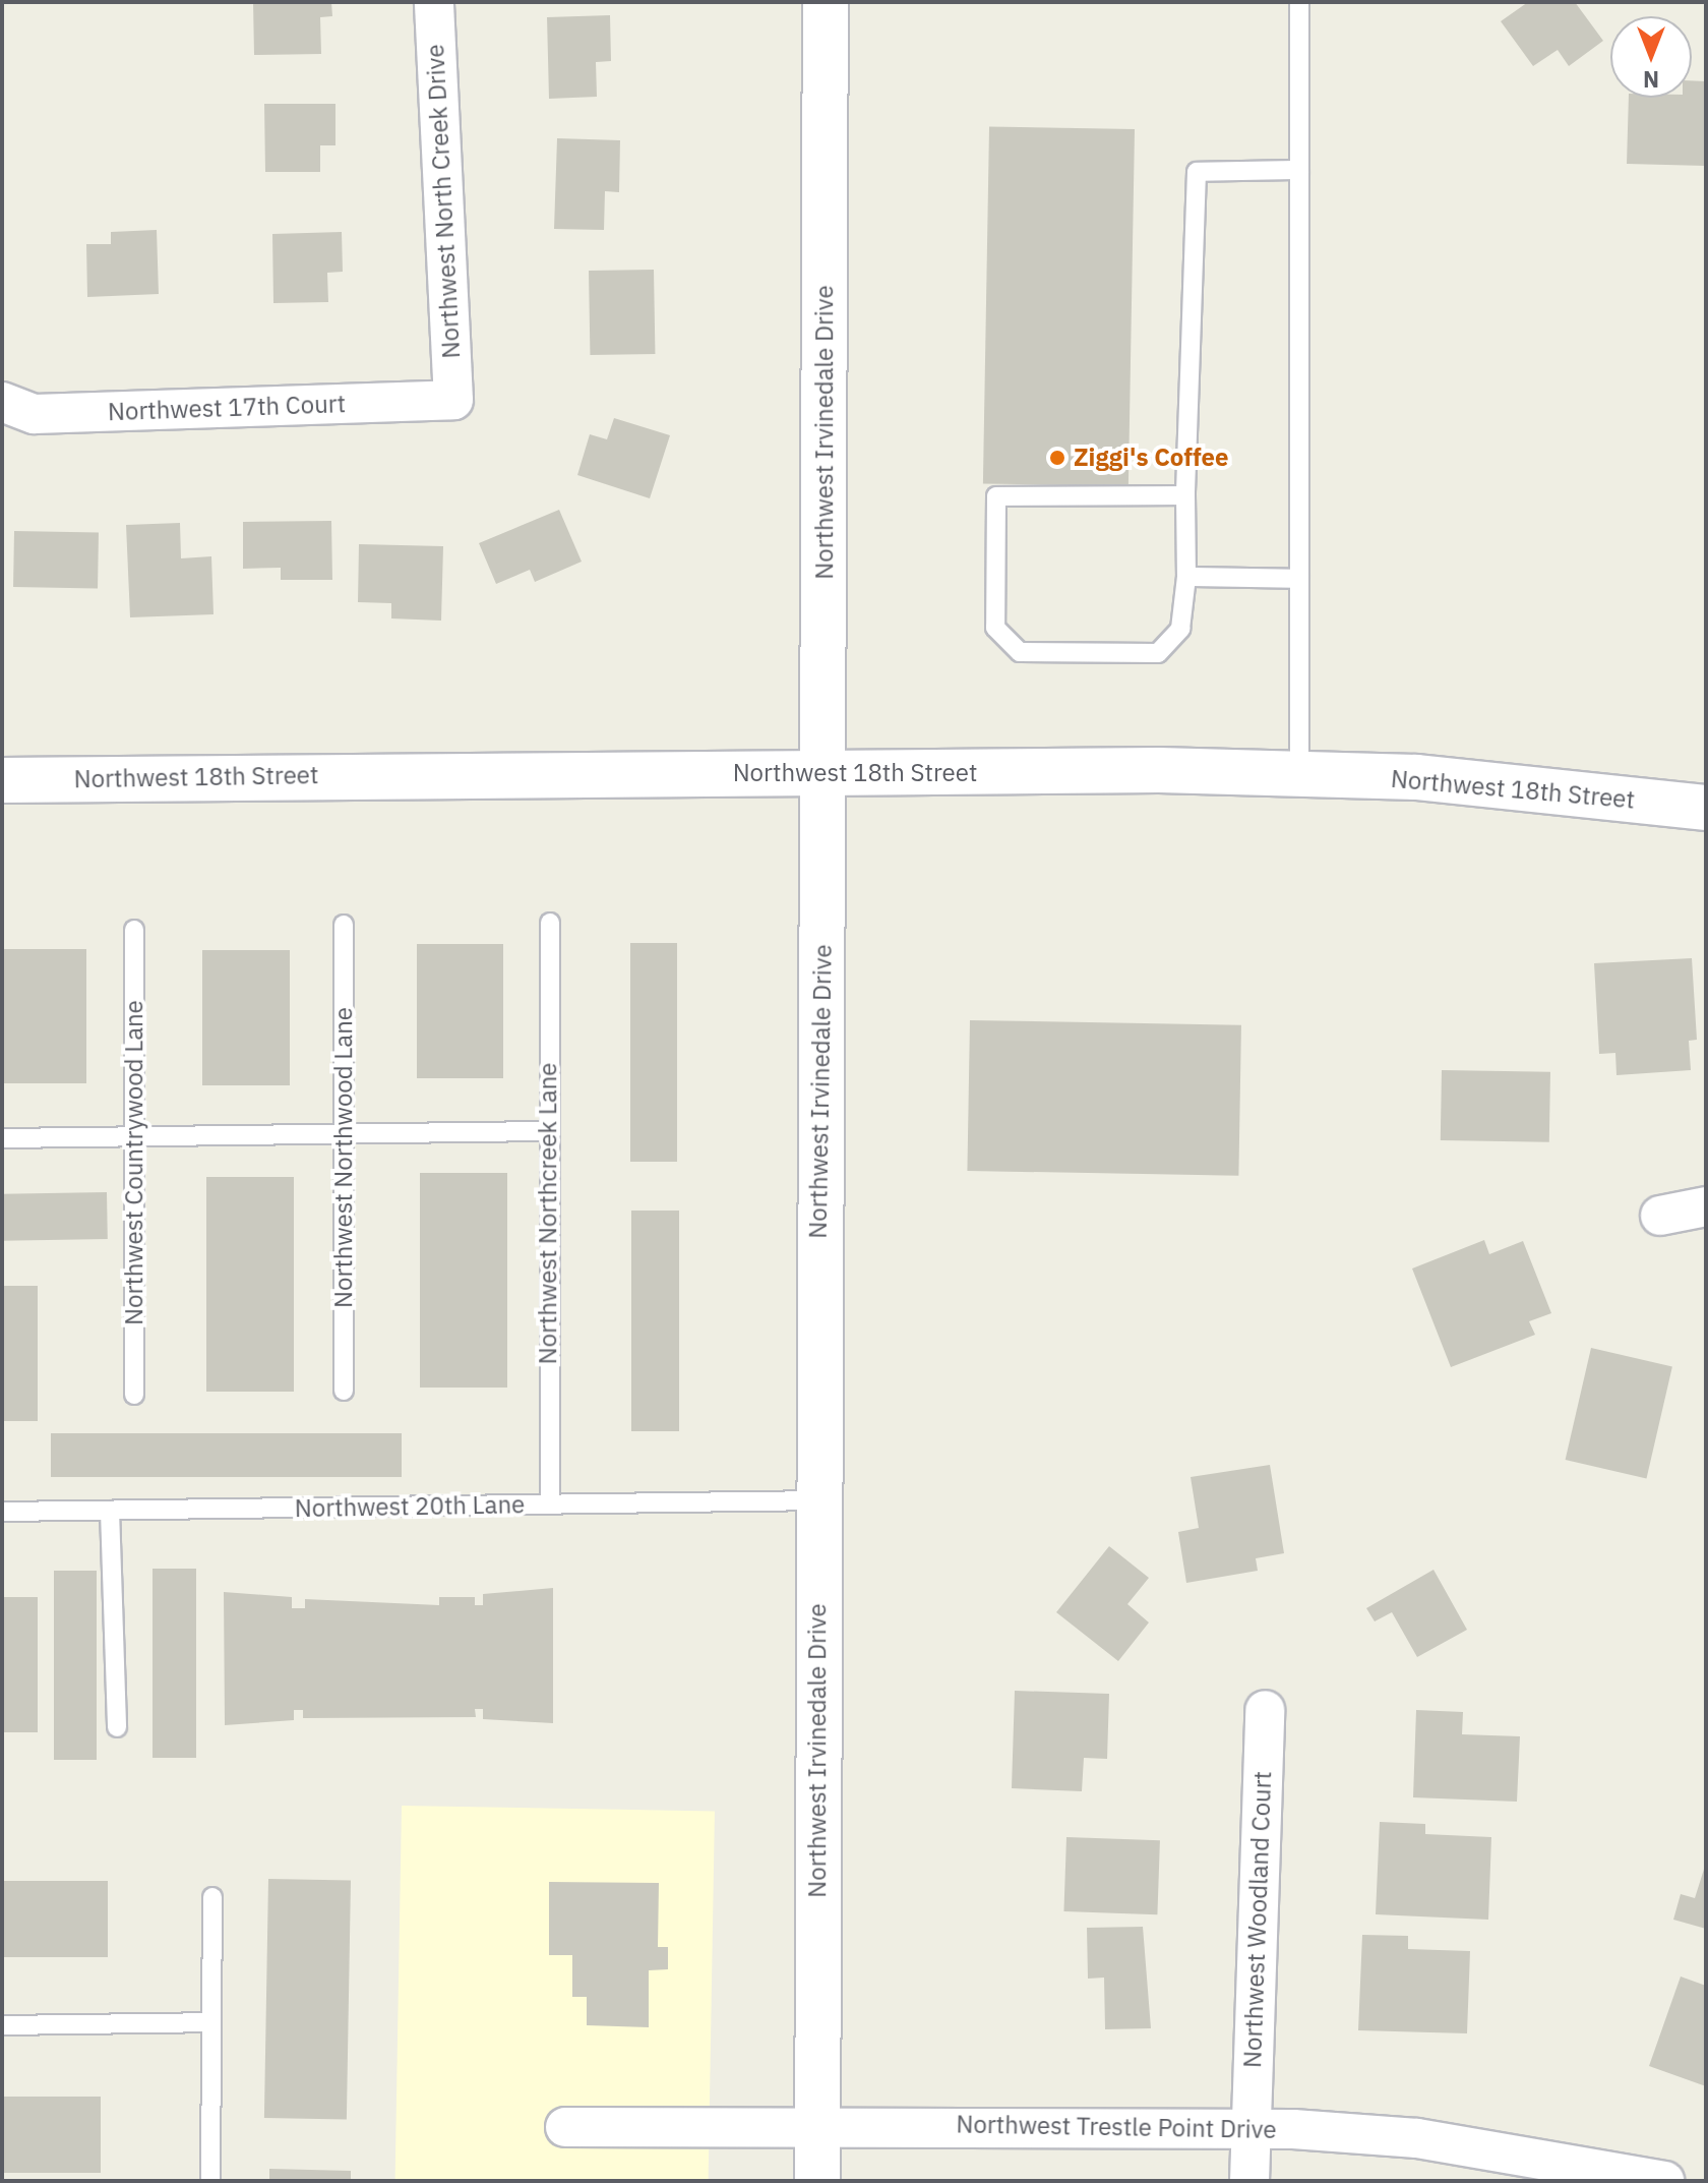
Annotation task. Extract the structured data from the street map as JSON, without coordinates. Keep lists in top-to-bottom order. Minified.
{"streets":{"main road":["Northwest Irvinedale Drive","Northwest 18th Street"],"street":["Northwest North Creek Drive","Northwest 17th Court","Northwest Woodland Court","Northwest Trestle Point Drive"],"lane":["Northwest Northwood Lane","Northwest Countrywood Lane","Northwest Northcreek Lane","Northwest 20th Lane"]},"crossings":[["Northwest North Creek Drive","Northwest 17th Court"],["Northwest Irvinedale Drive","Northwest 18th Street"],["Northwest Irvinedale Drive","Northwest 20th Lane"],["Northwest Irvinedale Drive","Northwest Trestle Point Drive"],["Northwest Northcreek Lane","Northwest 20th Lane"],["Northwest Woodland Court","Northwest Trestle Point Drive"]],"places":["Ziggi's Coffee"],"north":"bottom"}
